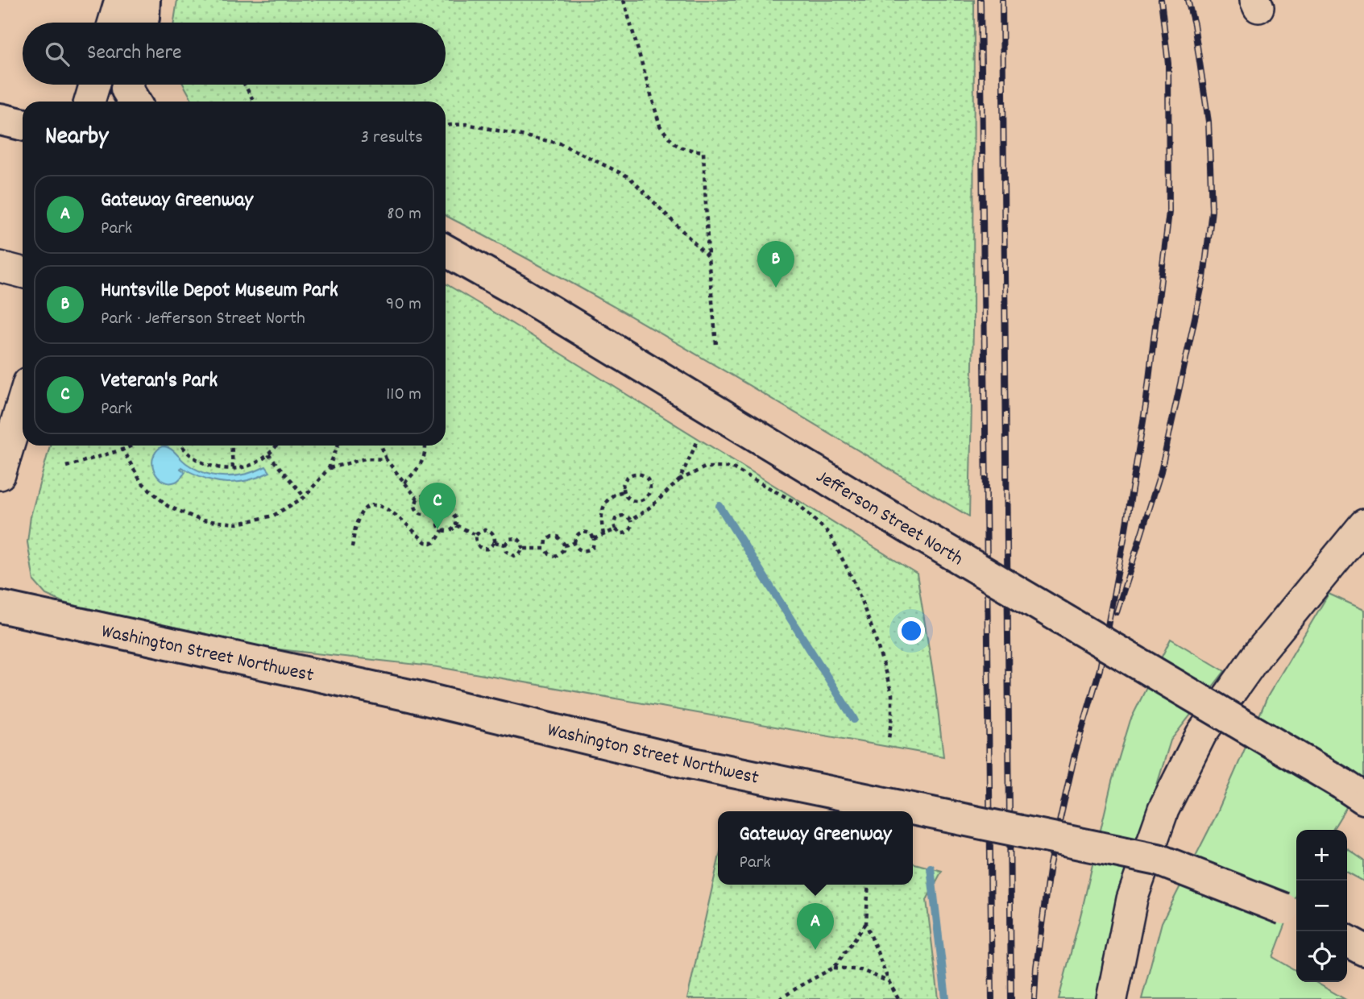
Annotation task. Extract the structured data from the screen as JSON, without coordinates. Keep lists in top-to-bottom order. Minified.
{"streets":{"main road":["Jefferson Street North","Washington Street Northwest"]},"page":{"search":"Search here","heading":["Nearby","3 results"],"list":[{"mark":"A","name":"Gateway Greenway","note":"Park","value":"80 m"},{"mark":"B","name":"Huntsville Depot Museum Park","note":"Park · Jefferson Street North","value":"90 m"},{"mark":"C","name":"Veteran's Park","note":"Park","value":"110 m"}],"pins":["B","C","A"],"popup":["Gateway Greenway","Park"],"map_buttons":["+","−"]}}
